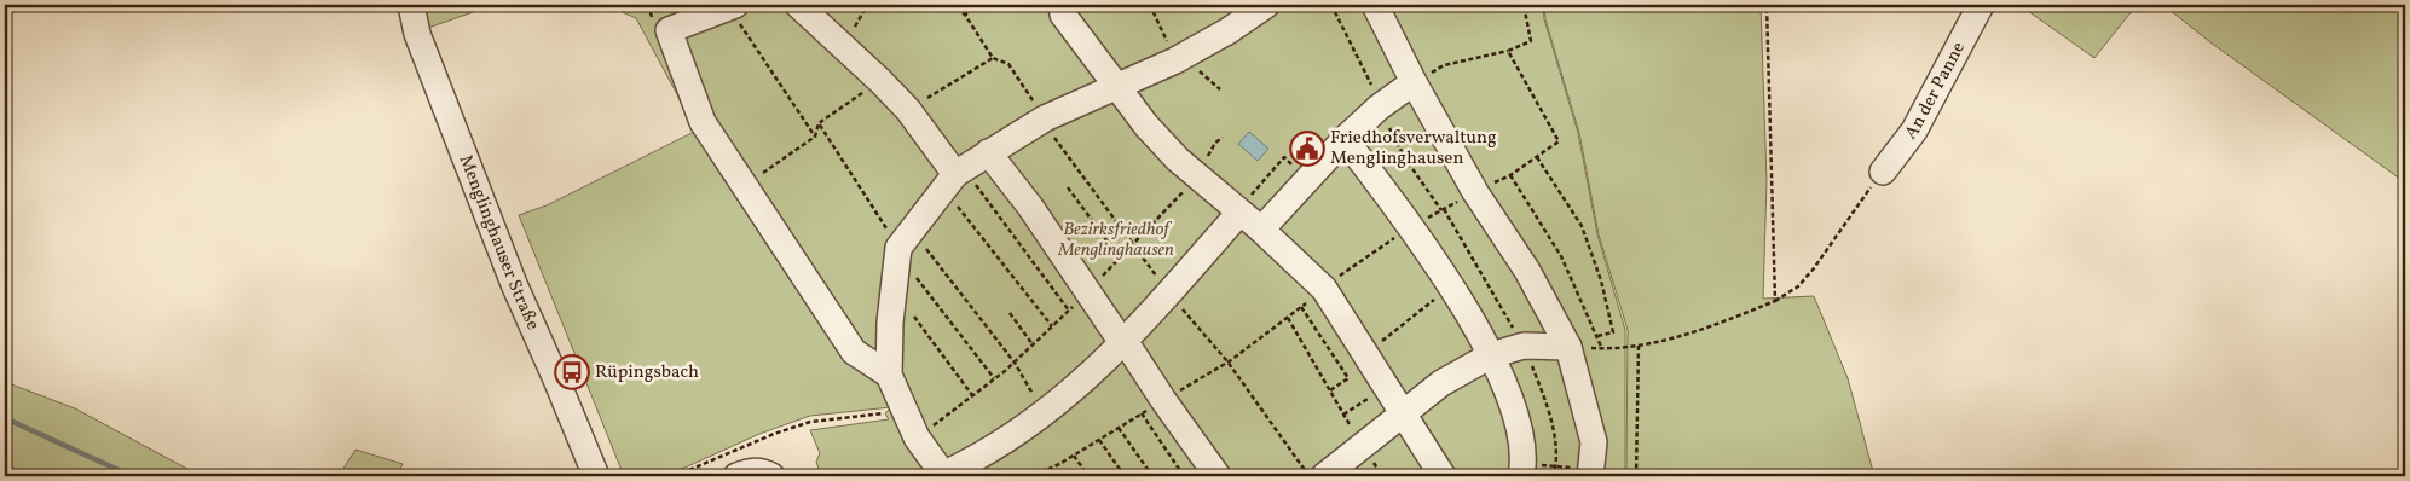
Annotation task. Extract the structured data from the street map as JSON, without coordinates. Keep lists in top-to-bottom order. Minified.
{"streets":{"street":["An der Panne","Menglinghauser Straße"]},"parks":["Bezirksfriedhof Menglinghausen"],"places":{"public building":["Friedhofsverwaltung Menglinghausen"],"bus stop":["Rüpingsbach"]}}
